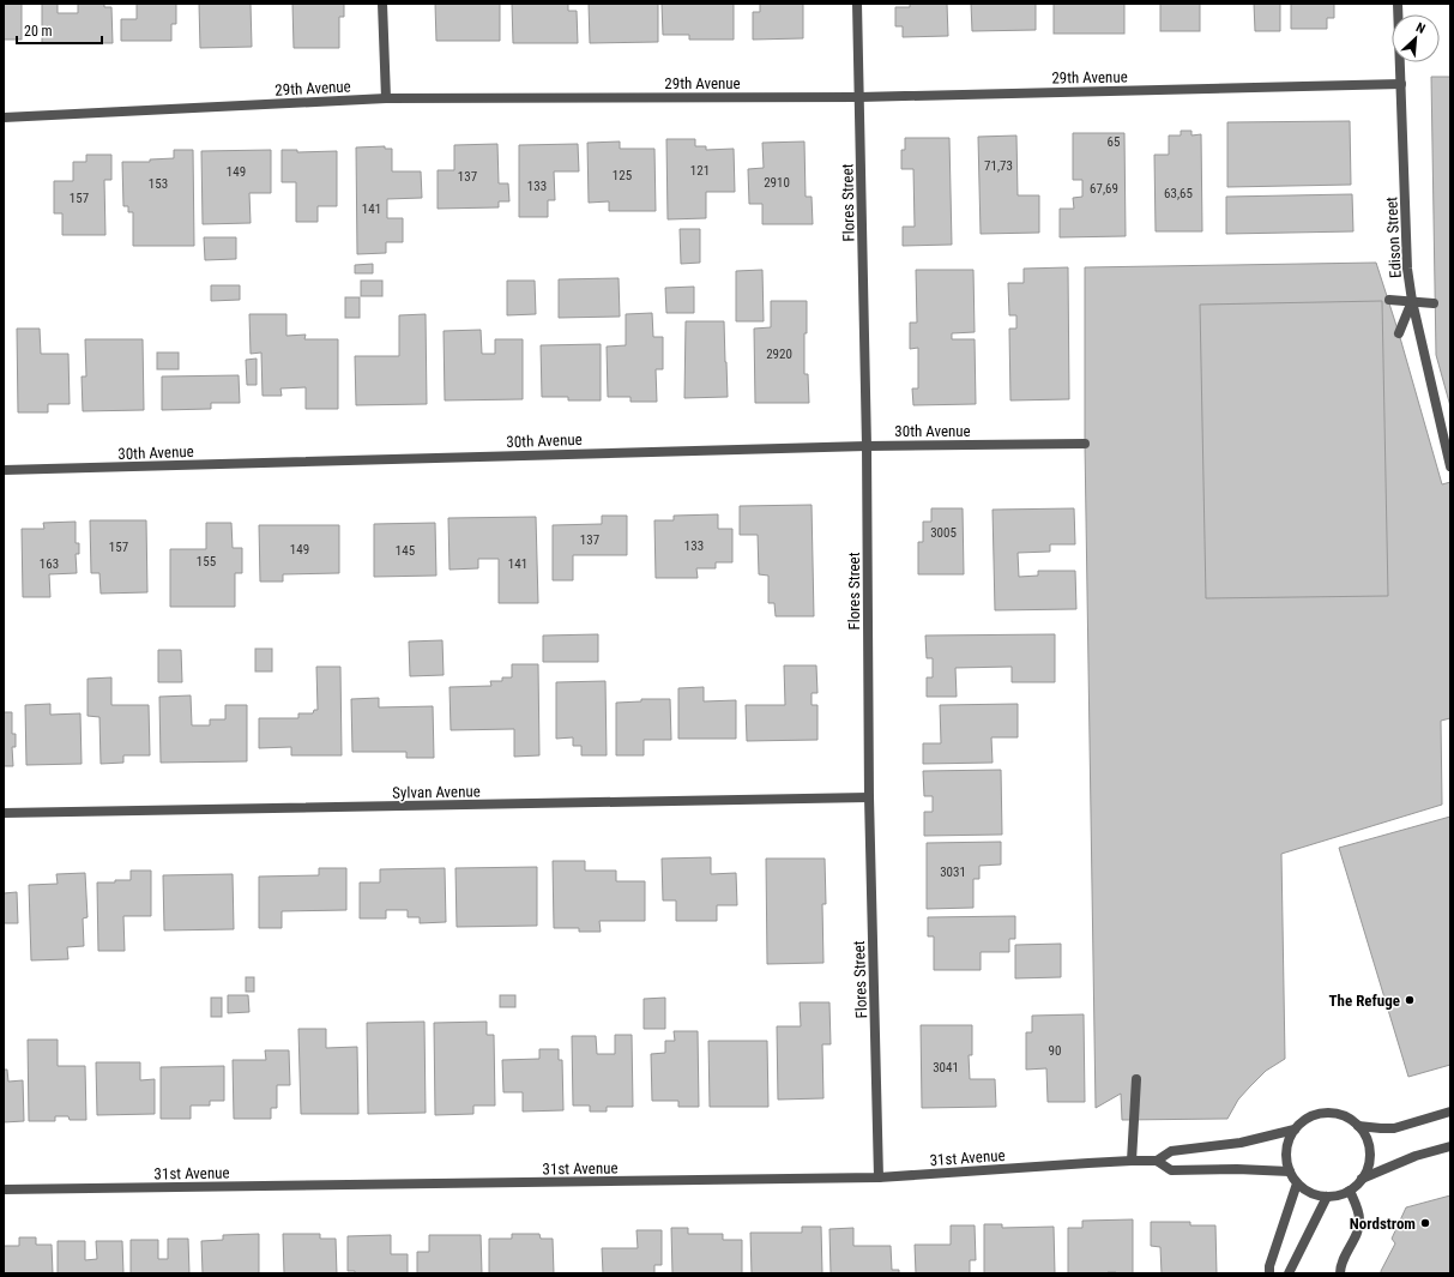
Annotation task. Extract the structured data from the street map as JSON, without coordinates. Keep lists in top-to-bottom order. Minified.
{"streets":{"street":["29th Avenue","Flores Street","Edison Street","30th Avenue","Sylvan Avenue","31st Avenue"]},"crossings":[["29th Avenue","Flores Street"],["29th Avenue","Edison Street"],["Flores Street","30th Avenue"],["Flores Street","Sylvan Avenue"],["Flores Street","31st Avenue"]],"places":["The Refuge","Nordstrom"],"house_numbers":["65","71,73","121","149","125","137","2910","153","133","67,69","63,65","157","141","2920","3005","137","133","157","149","145","155","163","141","3031","90","3041"],"scale_bar":"20 m","north":"top right"}
